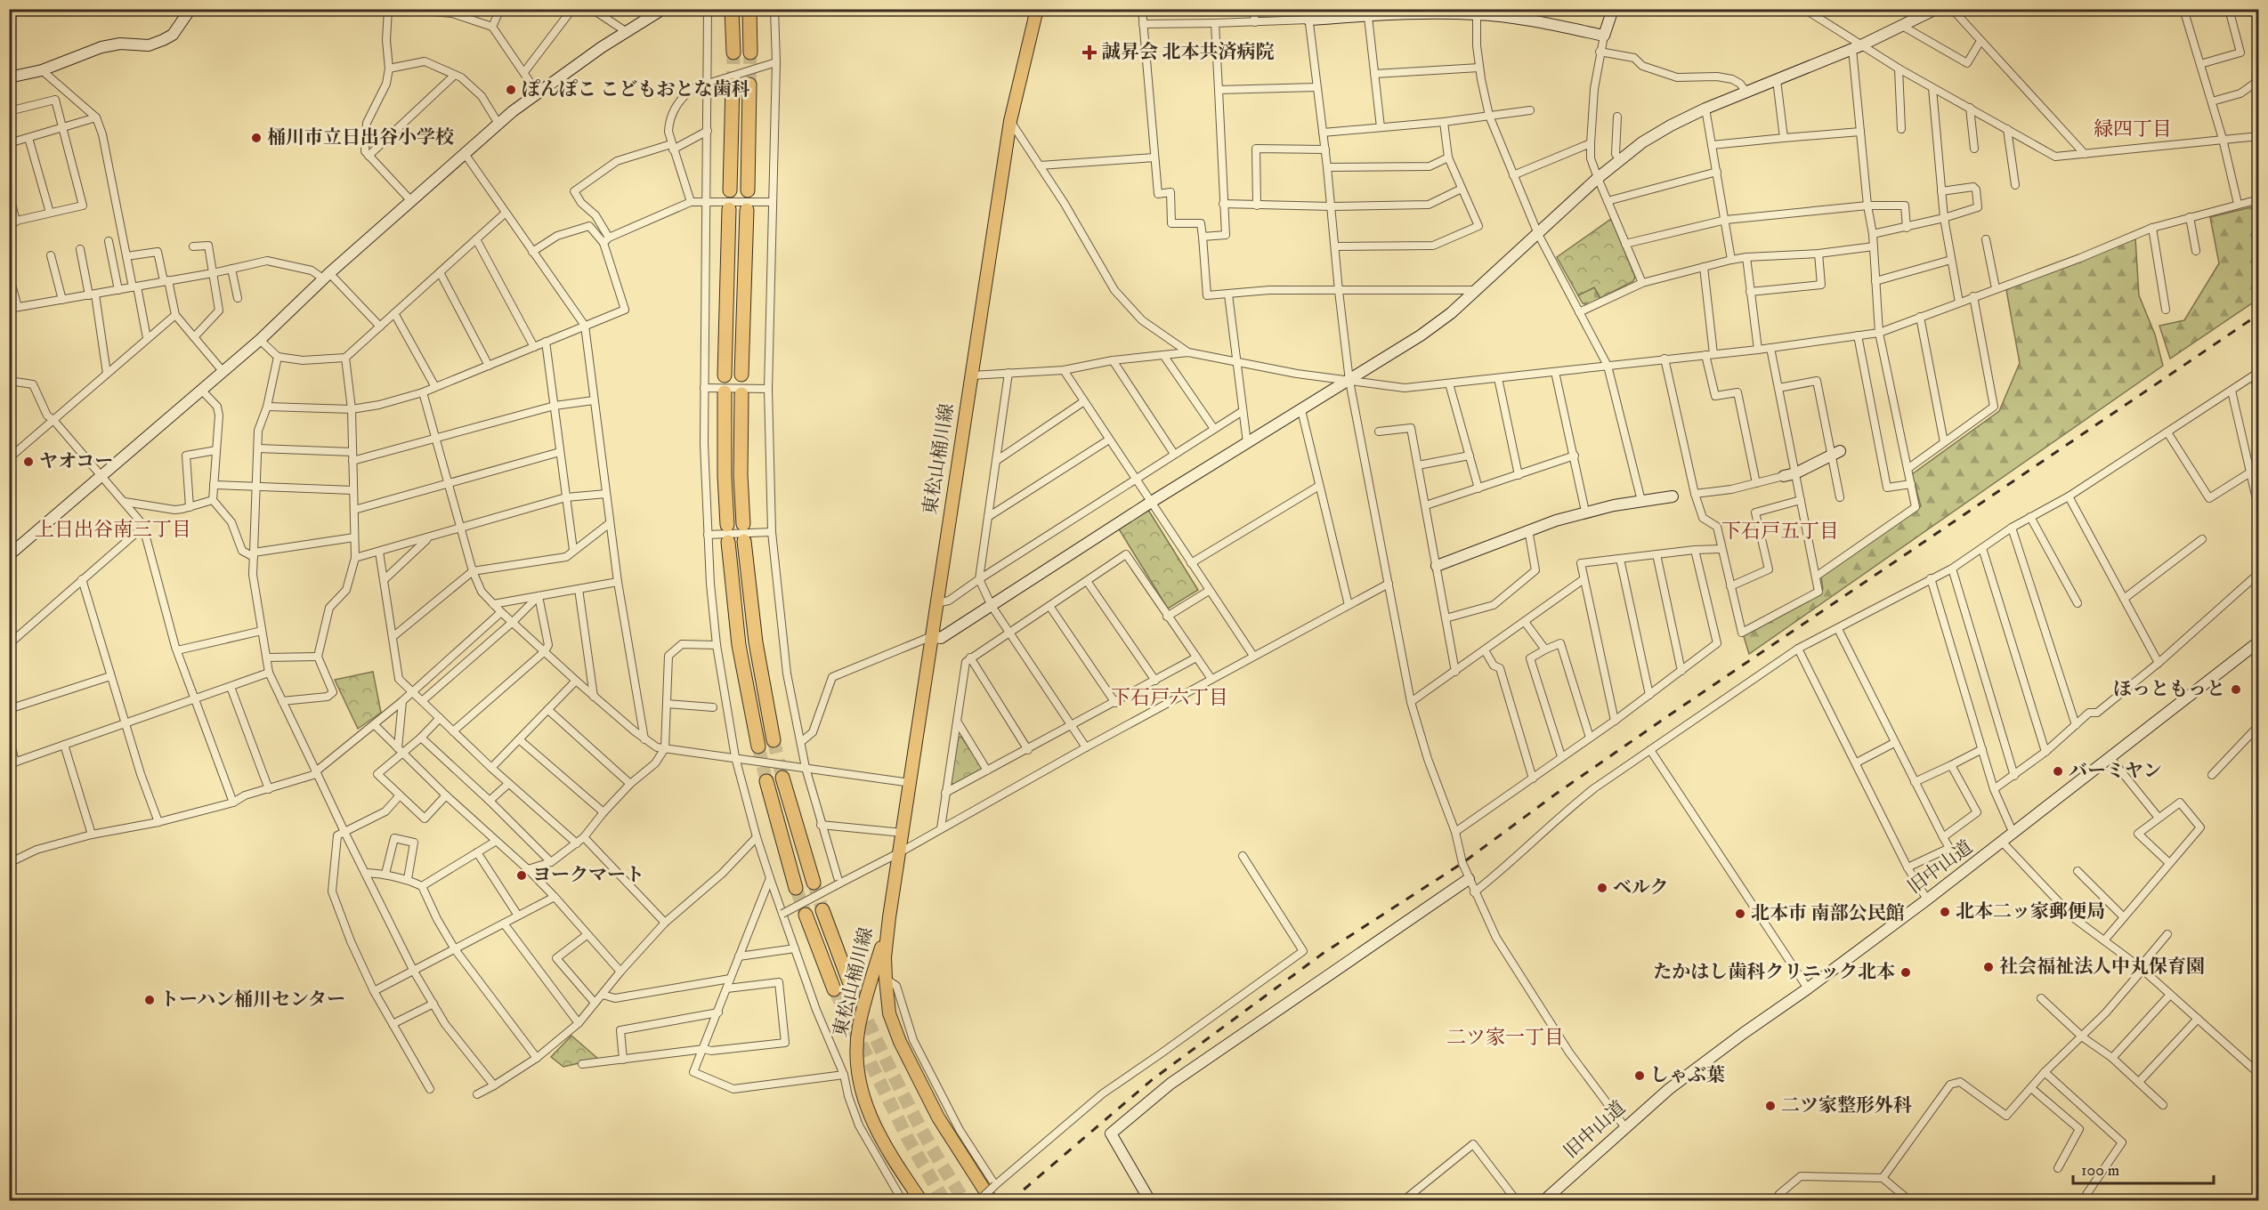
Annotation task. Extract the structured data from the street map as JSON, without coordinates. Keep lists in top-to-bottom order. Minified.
{"streets":{"main road":["東松山桶川線"],"street":["旧中山道"]},"districts":["緑四丁目","上日出谷南三丁目","下石戸五丁目","下石戸六丁目","二ツ家一丁目"],"places":{"health":["誠昇会 北本共済病院"],"other":["ぽんぽこ こどもおとな歯科","桶川市立日出谷小学校","ヤオコー","ほっともっと","バーミヤン","ヨークマート","ベルク","北本二ッ家郵便局","北本市 南部公民館","社会福祉法人中丸保育園","たかはし歯科クリニック北本","トーハン桶川センター","しゃぶ葉","二ツ家整形外科"]},"scale_bar":"100 m"}
